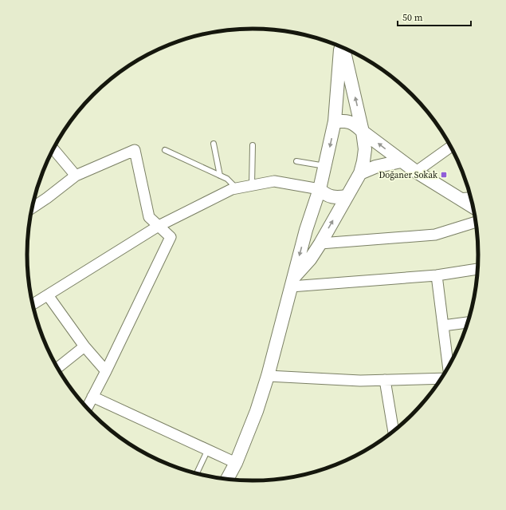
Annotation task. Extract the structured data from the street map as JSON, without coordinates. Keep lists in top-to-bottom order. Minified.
{"places":{"transit":["Doğaner Sokak"]},"scale_bar":"50 m"}
